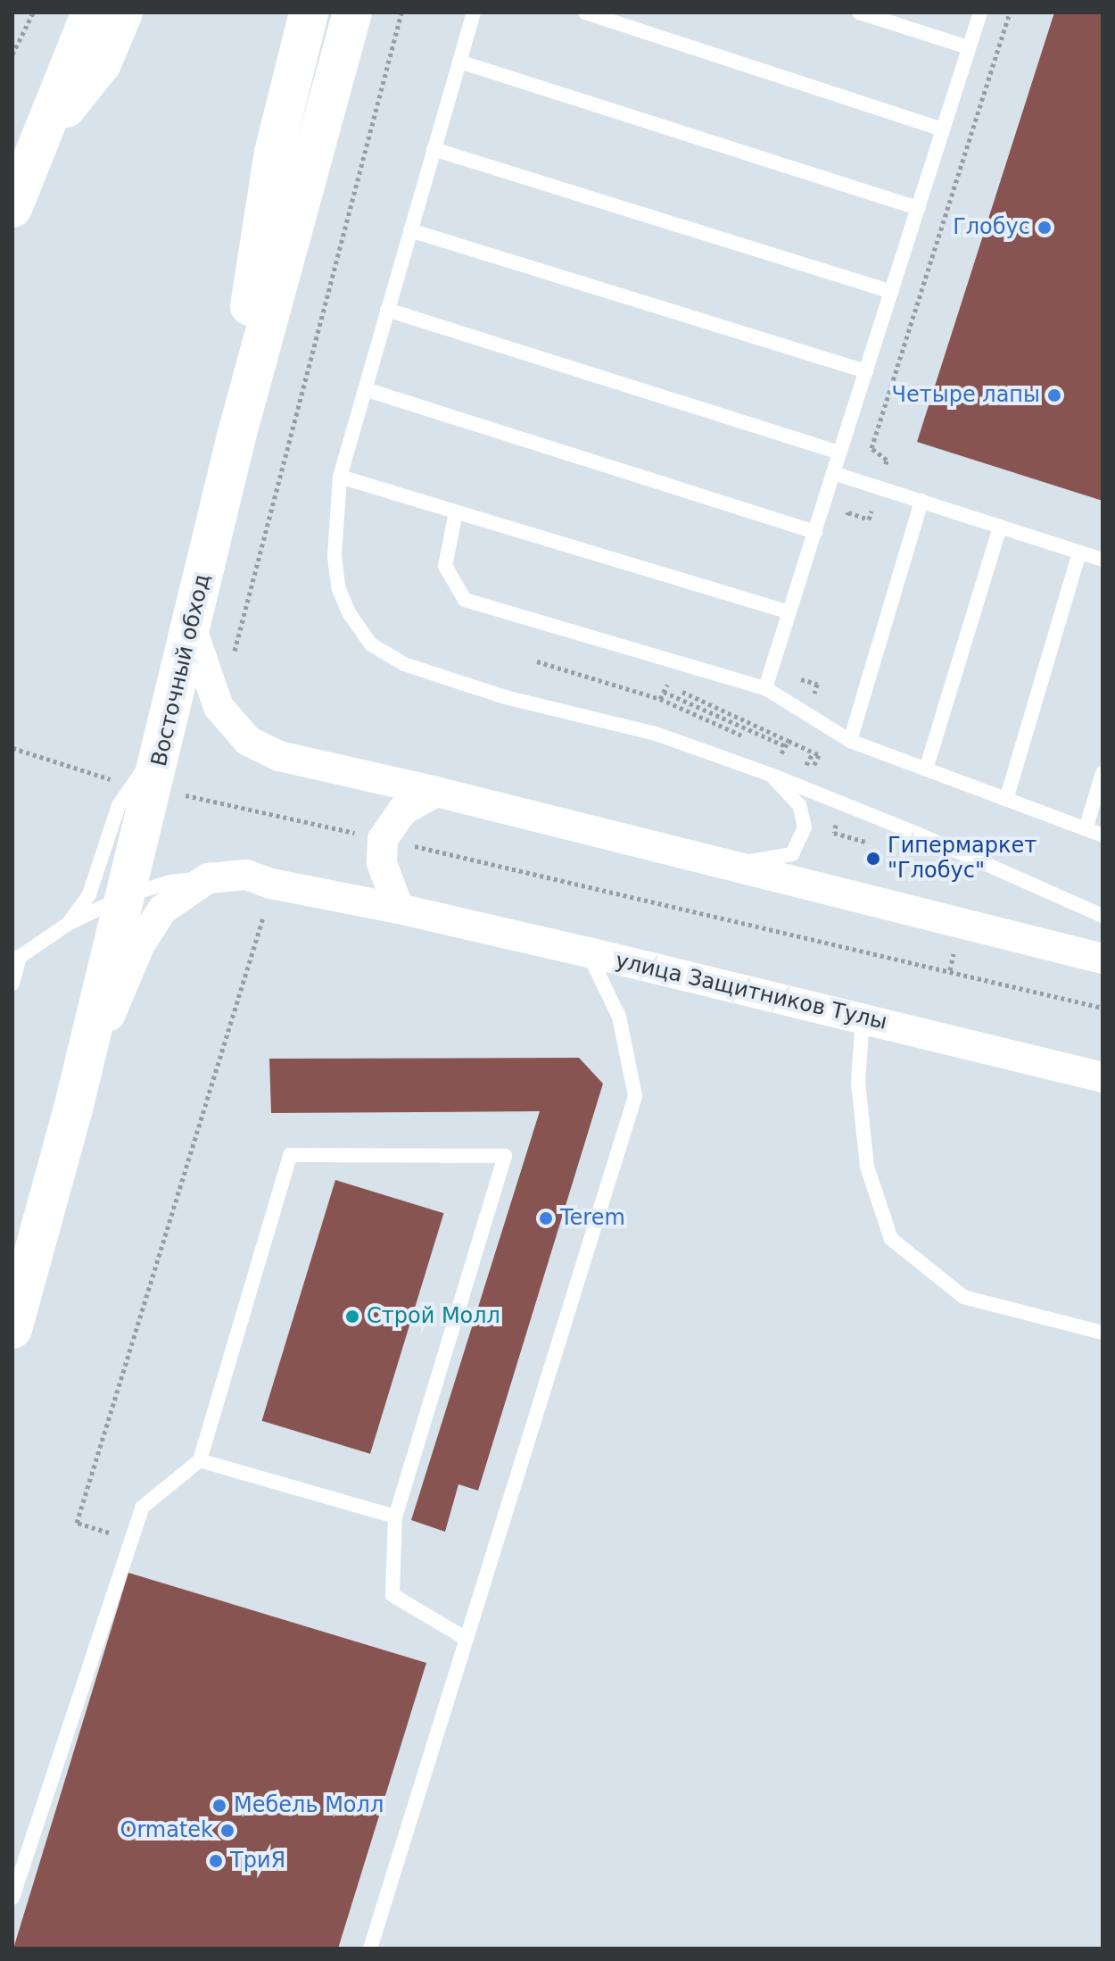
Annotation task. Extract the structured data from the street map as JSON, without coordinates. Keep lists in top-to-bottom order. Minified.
{"streets":{"main road":["Восточный обход"],"street":["улица Защитников Тулы"]},"crossings":[["Восточный обход","улица Защитников Тулы"]],"places":["Глобус","Четыре лапы","Гипермаркет \"Глобус\"","Terem","Строй Молл","Мебель Молл","Ormatek","ТриЯ"]}
